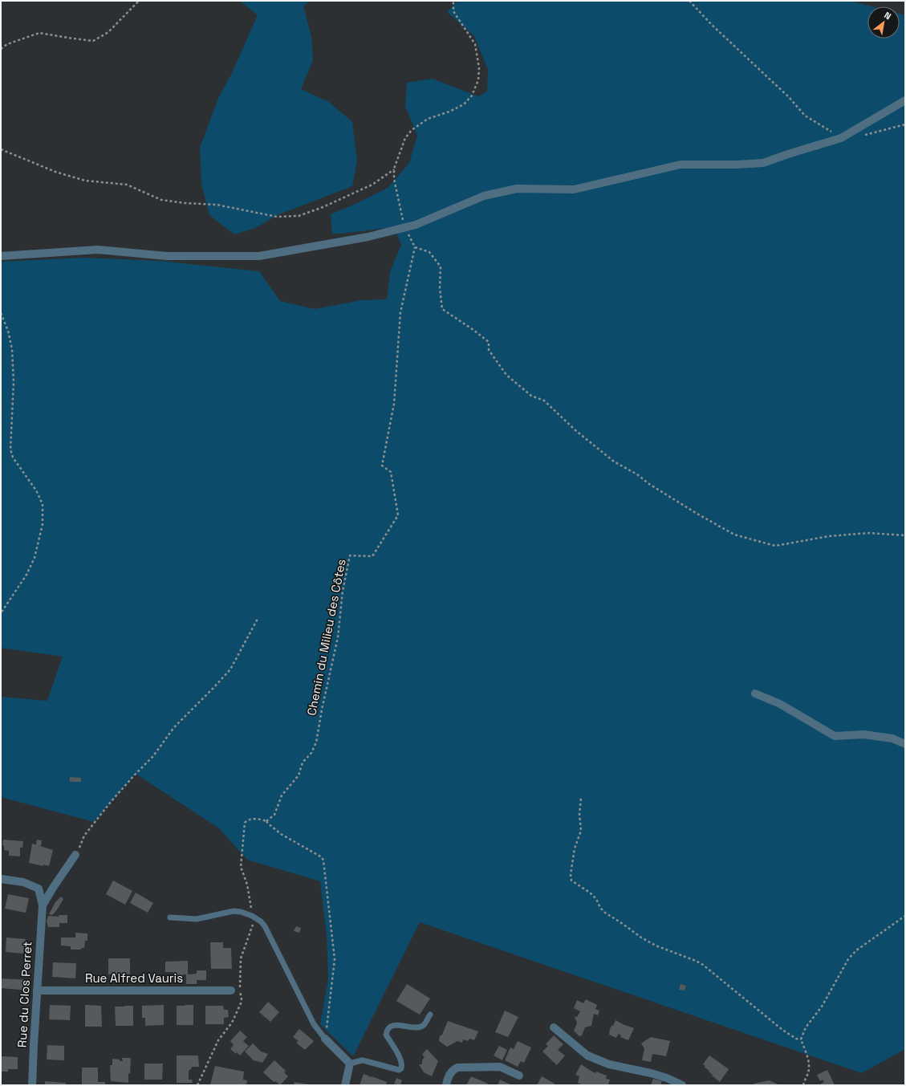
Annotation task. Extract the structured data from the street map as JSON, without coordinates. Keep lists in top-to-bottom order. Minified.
{"streets":{"street":["Rue Alfred Vauris","Rue du Clos Perret"],"path":["Chemin du Milieu des Côtes"]},"crossings":[["Rue Alfred Vauris","Rue du Clos Perret"]],"north":"top right"}
